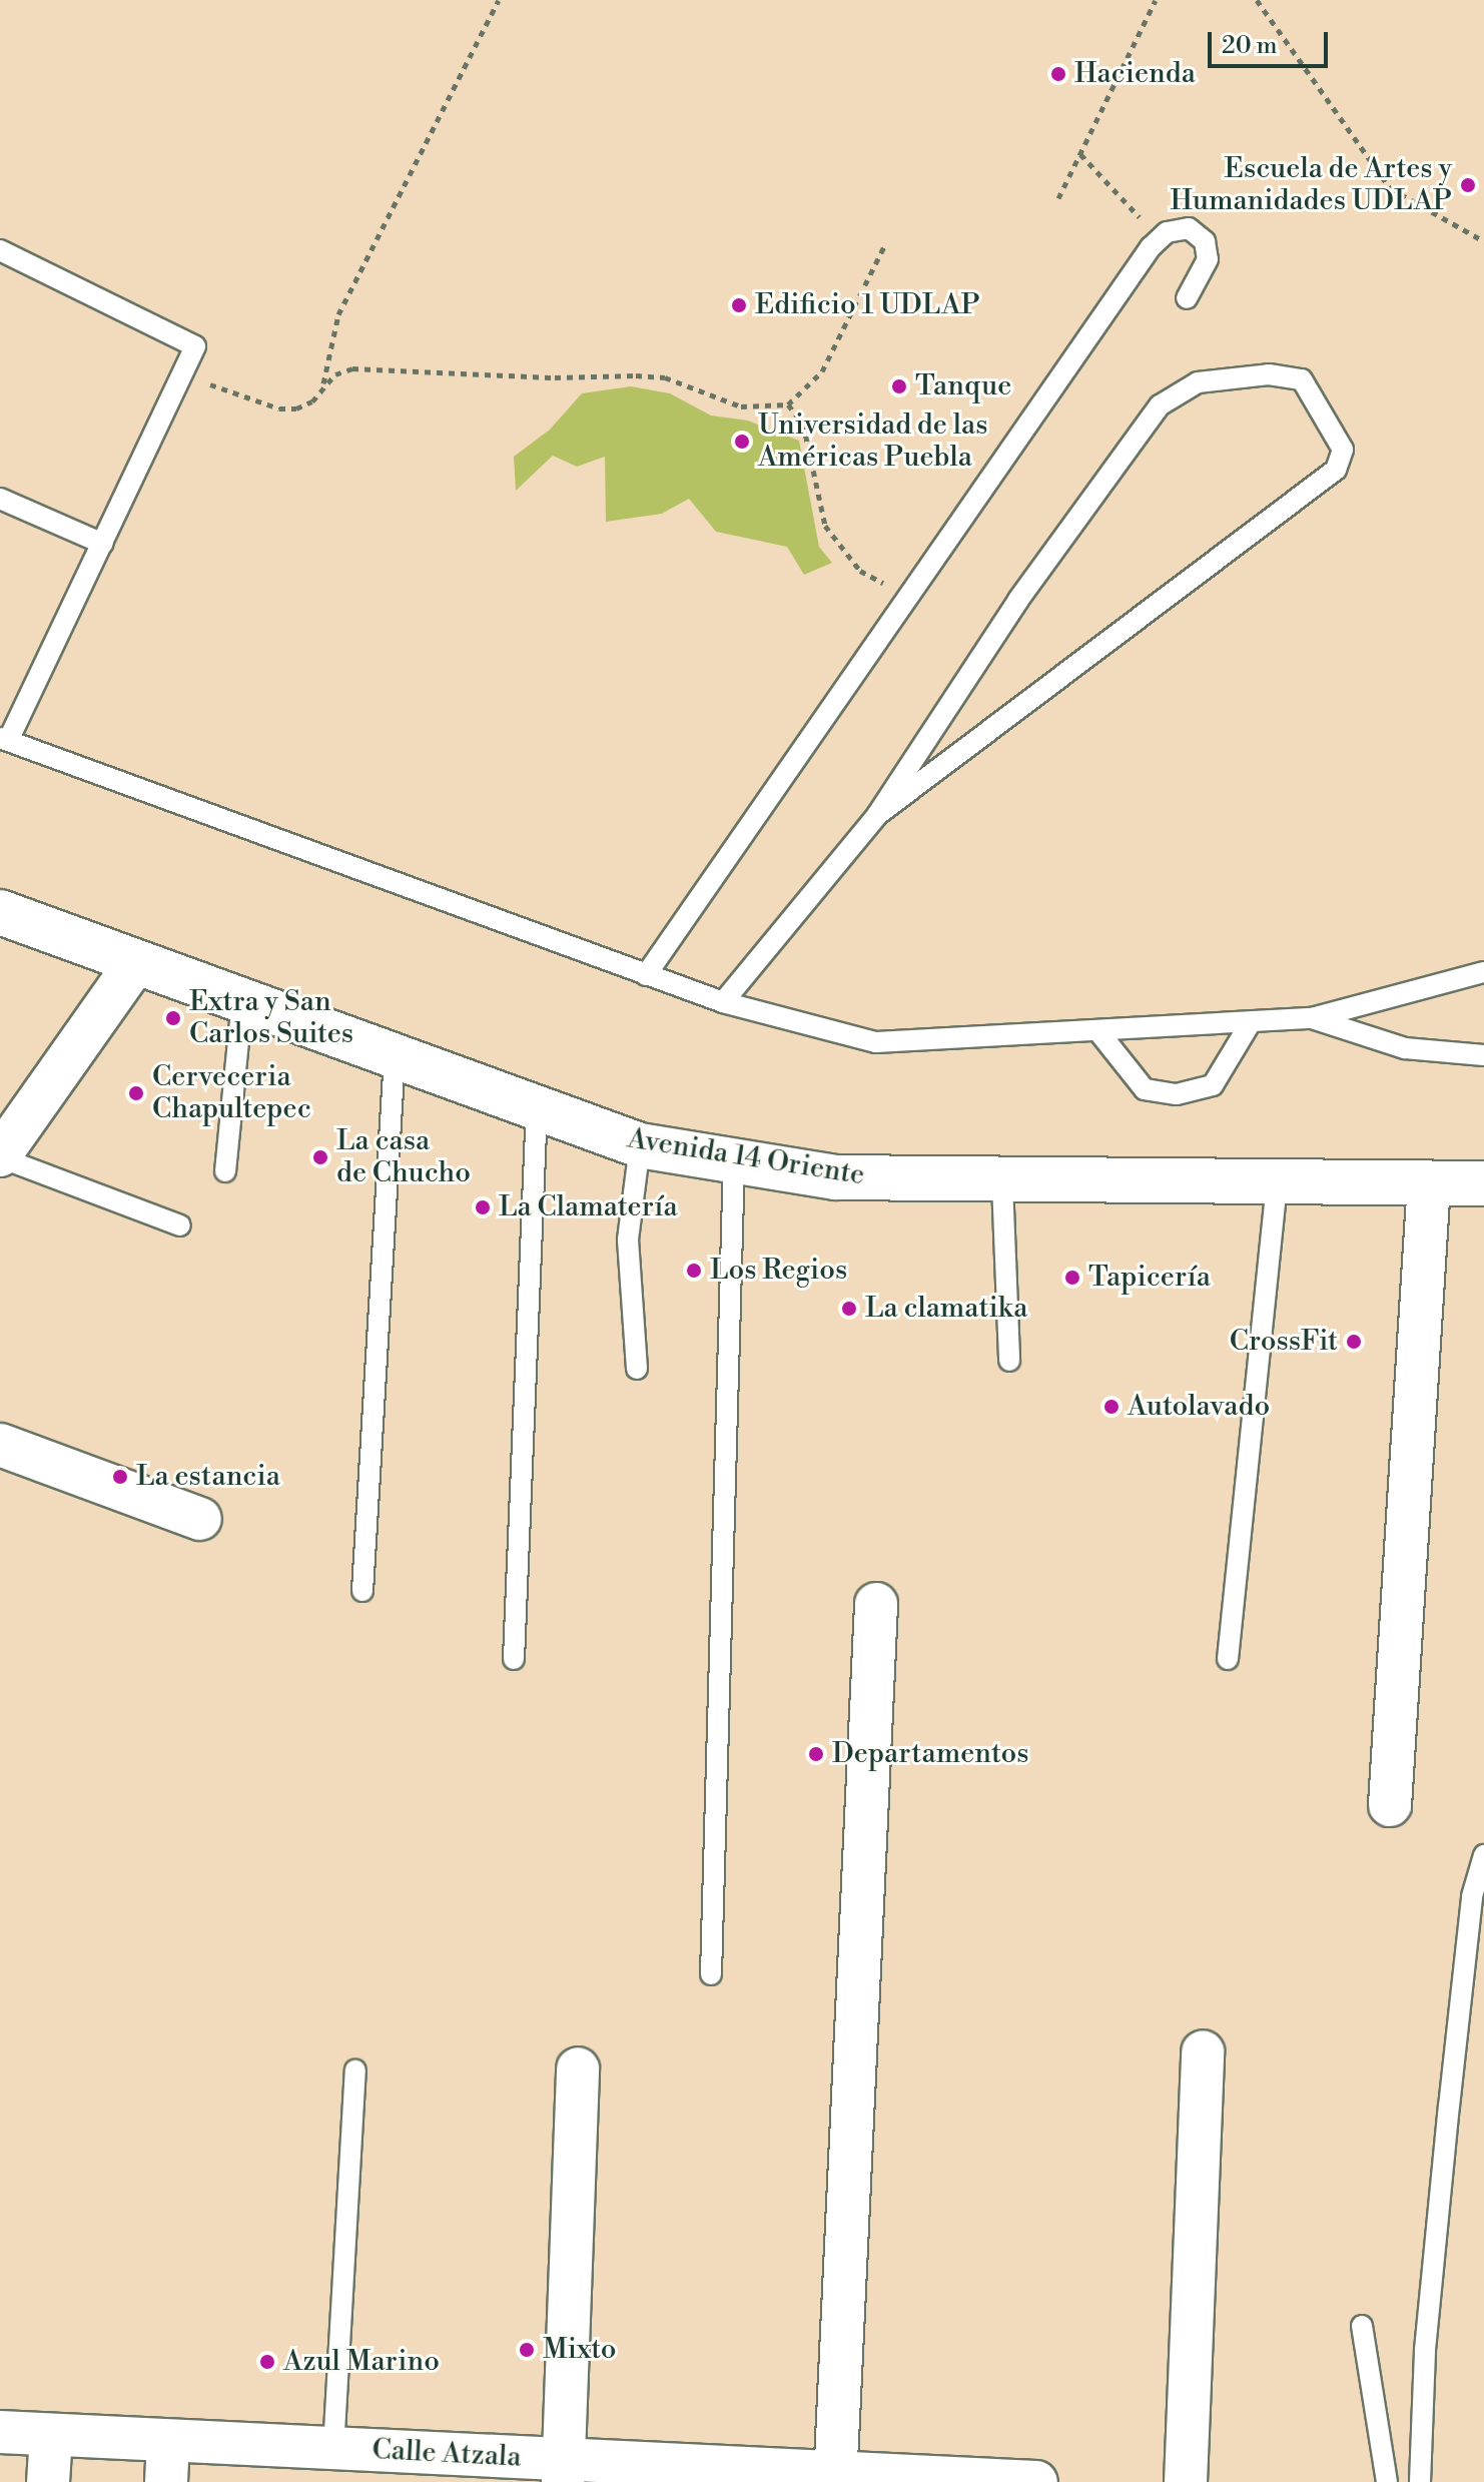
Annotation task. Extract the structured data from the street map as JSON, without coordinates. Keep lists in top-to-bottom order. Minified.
{"streets":{"main road":["Avenida 14 Oriente"],"street":["Calle Atzala"]},"places":["Hacienda","Escuela de Artes y Humanidades UDLAP","Edificio 1 UDLAP","Tanque","Universidad de las Américas Puebla","Extra y San Carlos Suites","Cerveceria Chapultepec","La casa de Chucho","La Clamatería","Los Regios","Tapicería","La clamatika","CrossFit","Autolavado","La estancia","Departamentos","Mixto","Azul Marino"],"scale_bar":"20 m"}
